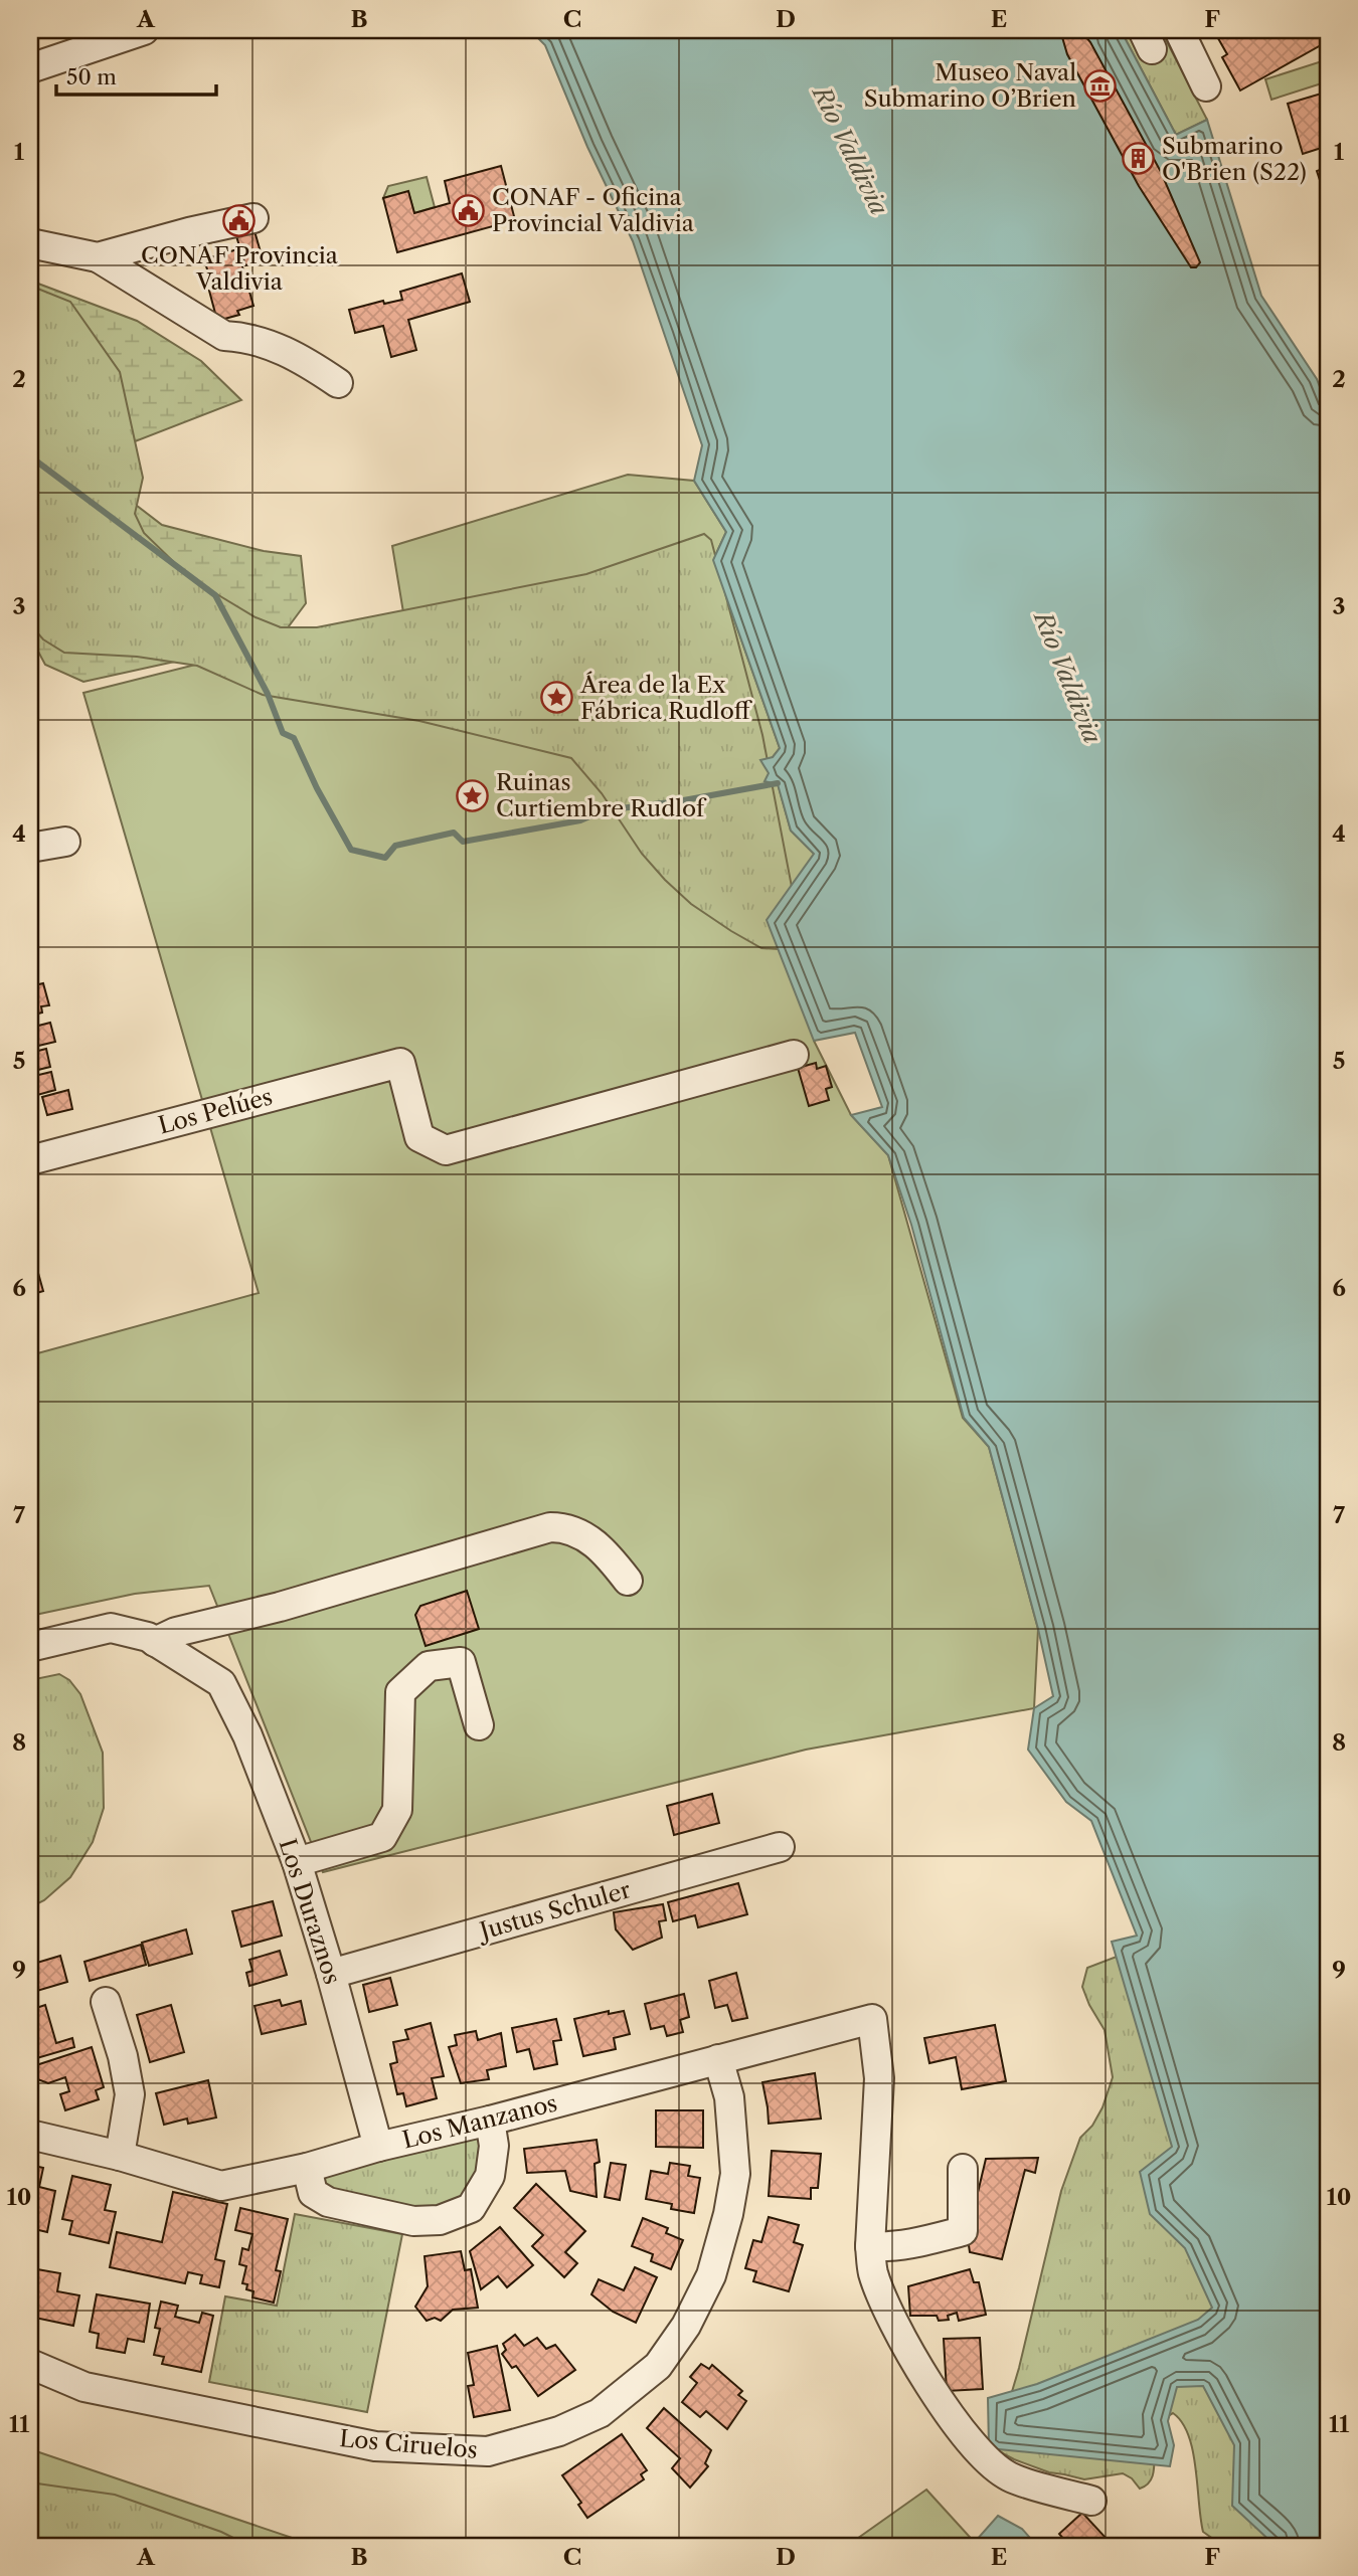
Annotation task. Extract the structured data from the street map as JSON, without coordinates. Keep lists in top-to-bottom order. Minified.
{"streets":{"street":["Los Pelúes","Justus Schuler","Los Duraznos","Los Manzanos","Los Ciruelos"]},"crossings":[["Justus Schuler","Los Duraznos"],["Los Duraznos","Los Manzanos"],["Los Manzanos","Los Ciruelos"]],"water":["Río Valdivia"],"places":{"museum":["Museo Naval Submarino O’Brien"],"building":["Submarino O'Brien (S22)"],"public building":["CONAF - Oficina Provincial Valdivia","CONAF Provincia Valdivia"],"place":["Área de la Ex Fábrica Rudloff","Ruinas Curtiembre Rudlof"]},"scale_bar":"50 m","grid":{"columns":["A","B","C","D","E","F"],"rows":["1","2","3","4","5","6","7","8","9","10","11"]}}
